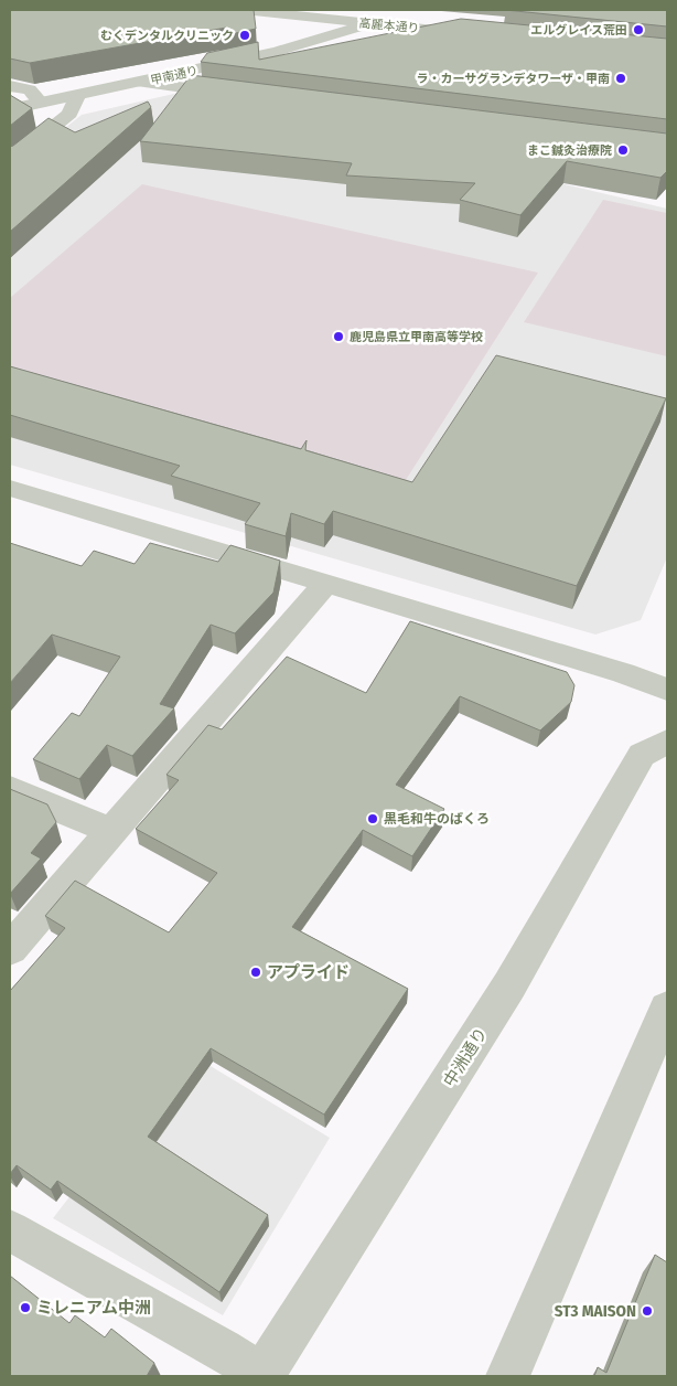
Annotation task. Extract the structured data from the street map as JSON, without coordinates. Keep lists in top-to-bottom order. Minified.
{"streets":{"street":["高麗本通り","甲南通り","中洲通り"]},"crossings":[["高麗本通り","甲南通り"]],"places":["エルグレイス荒田","むくデンタルクリニック","ラ・カーサグランデタワーザ・甲南","まこ鍼灸治療院","鹿児島県立甲南高等学校","黒毛和牛のばくろ","アプライド","ミレニアム中洲","ST3 MAISON"]}
